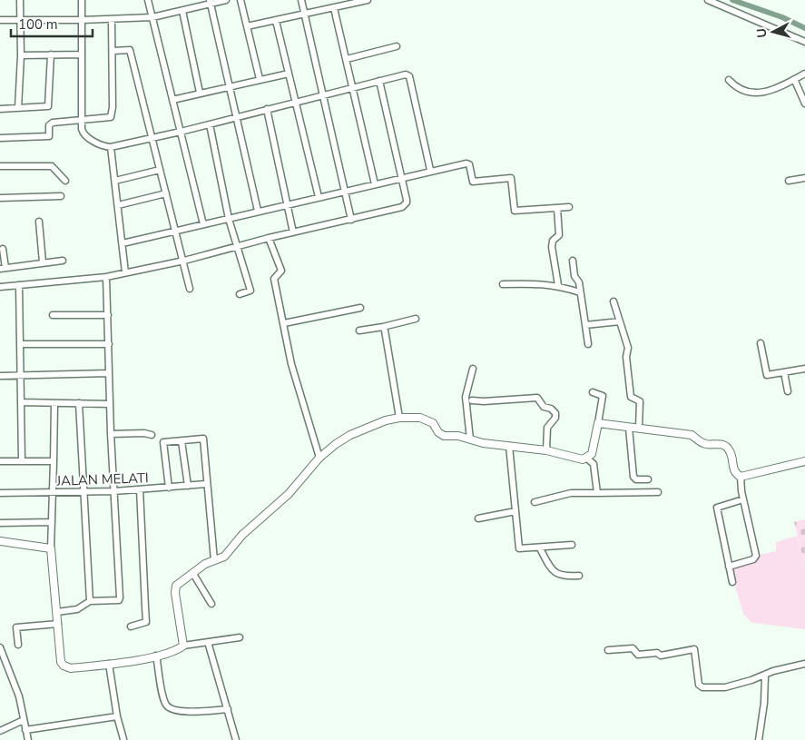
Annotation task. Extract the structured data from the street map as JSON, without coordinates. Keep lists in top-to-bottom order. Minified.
{"streets":{"street":["JALAN MELATI"]},"scale_bar":"100 m","north":"left"}
